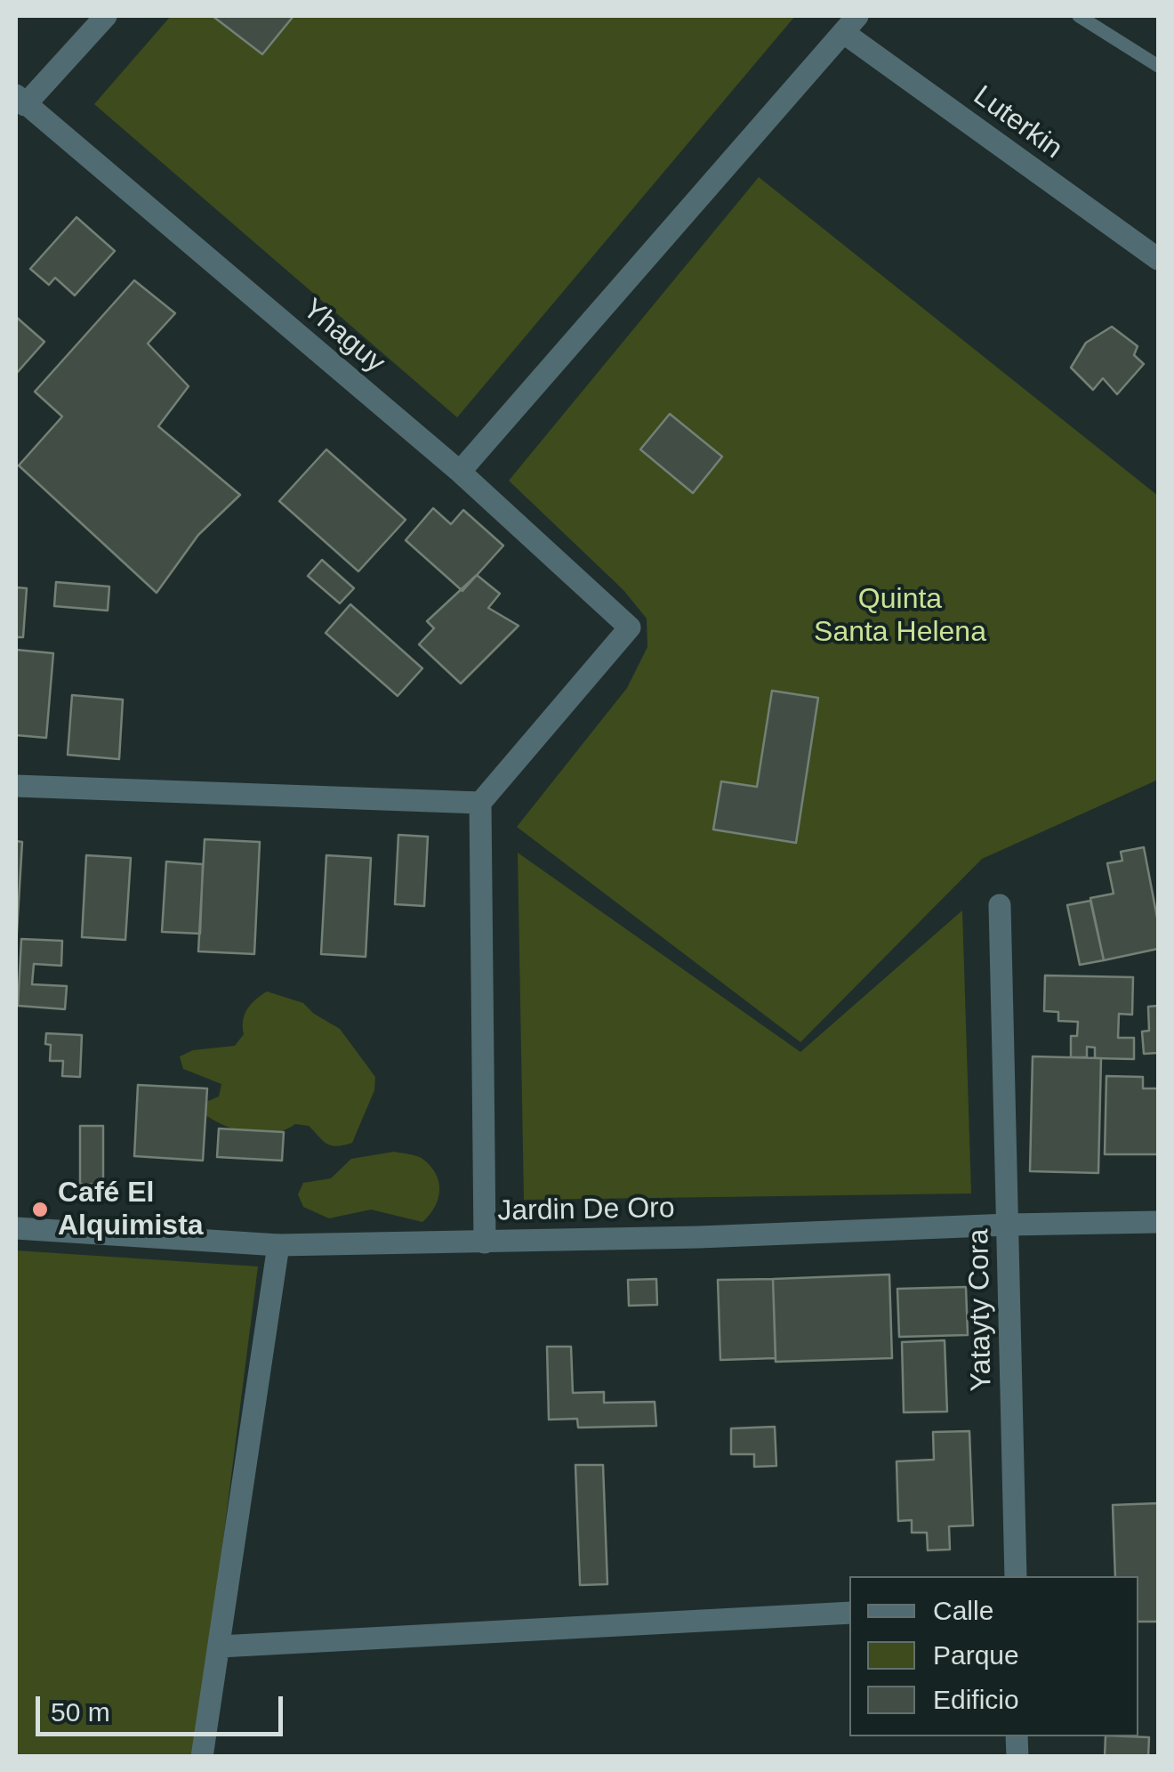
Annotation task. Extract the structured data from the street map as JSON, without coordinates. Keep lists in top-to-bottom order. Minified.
{"streets":{"street":["Luterkin","Yhaguy","Jardin De Oro","Yatayty Cora"]},"crossings":[["Jardin De Oro","Yatayty Cora"]],"parks":["Quinta Santa Helena"],"places":["Café El Alquimista"],"legend":["Calle","Parque","Edificio"],"scale_bar":"50 m"}
